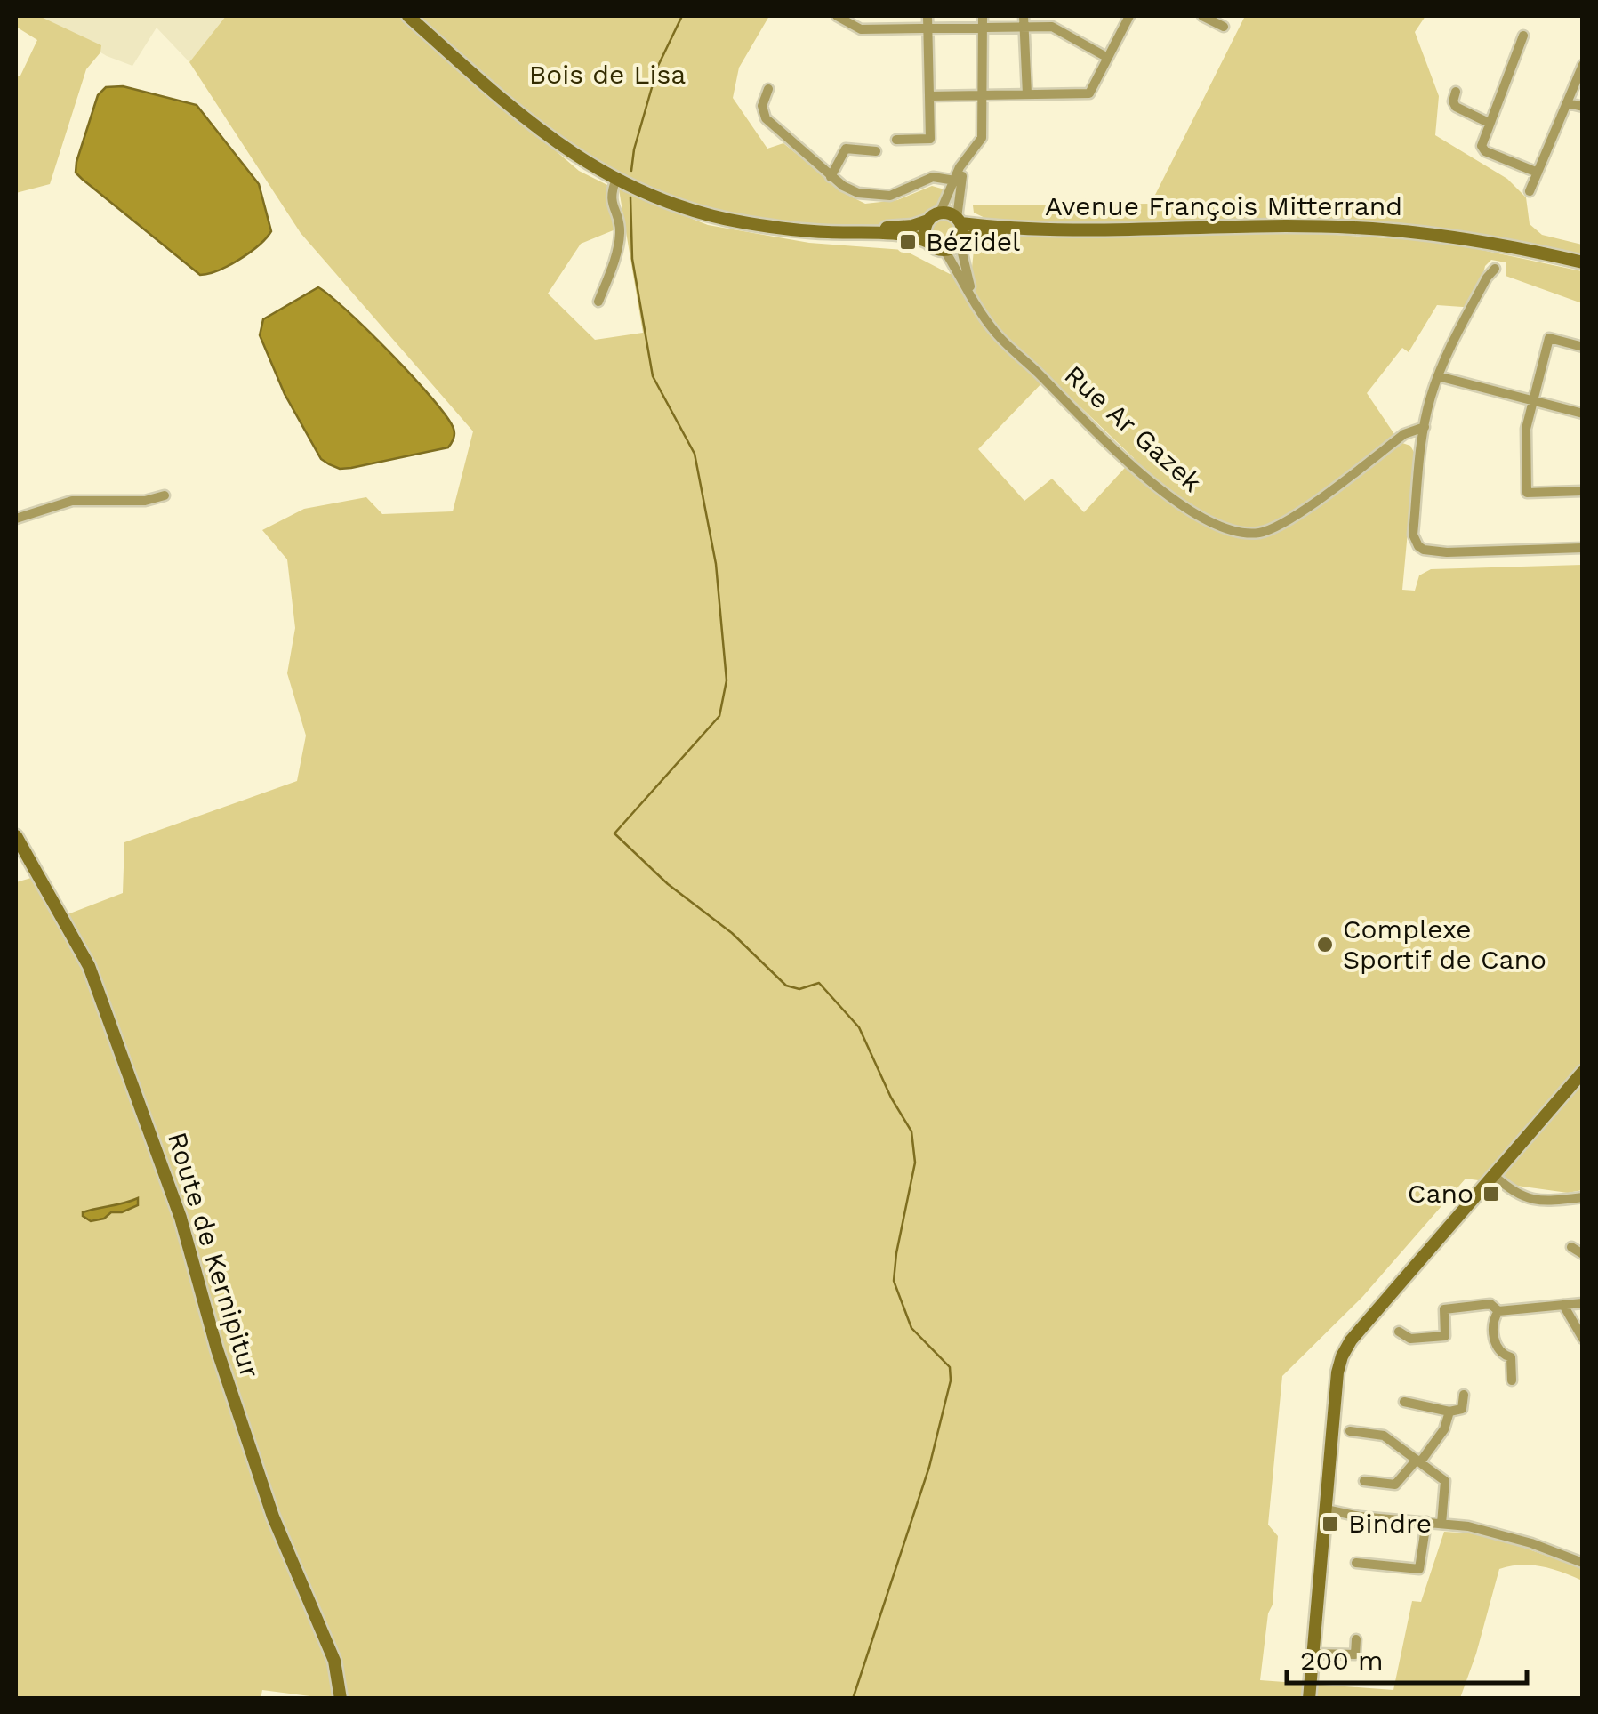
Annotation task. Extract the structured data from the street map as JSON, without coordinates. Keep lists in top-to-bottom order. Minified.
{"streets":{"main road":["Avenue François Mitterrand","Route de Kernipitur"],"street":["Rue Ar Gazek"]},"crossings":[["Avenue François Mitterrand","Rue Ar Gazek"]],"parks":["Bois de Lisa"],"places":{"transit":["Bézidel","Cano","Bindre"],"other":["Complexe Sportif de Cano"]},"scale_bar":"200 m"}
